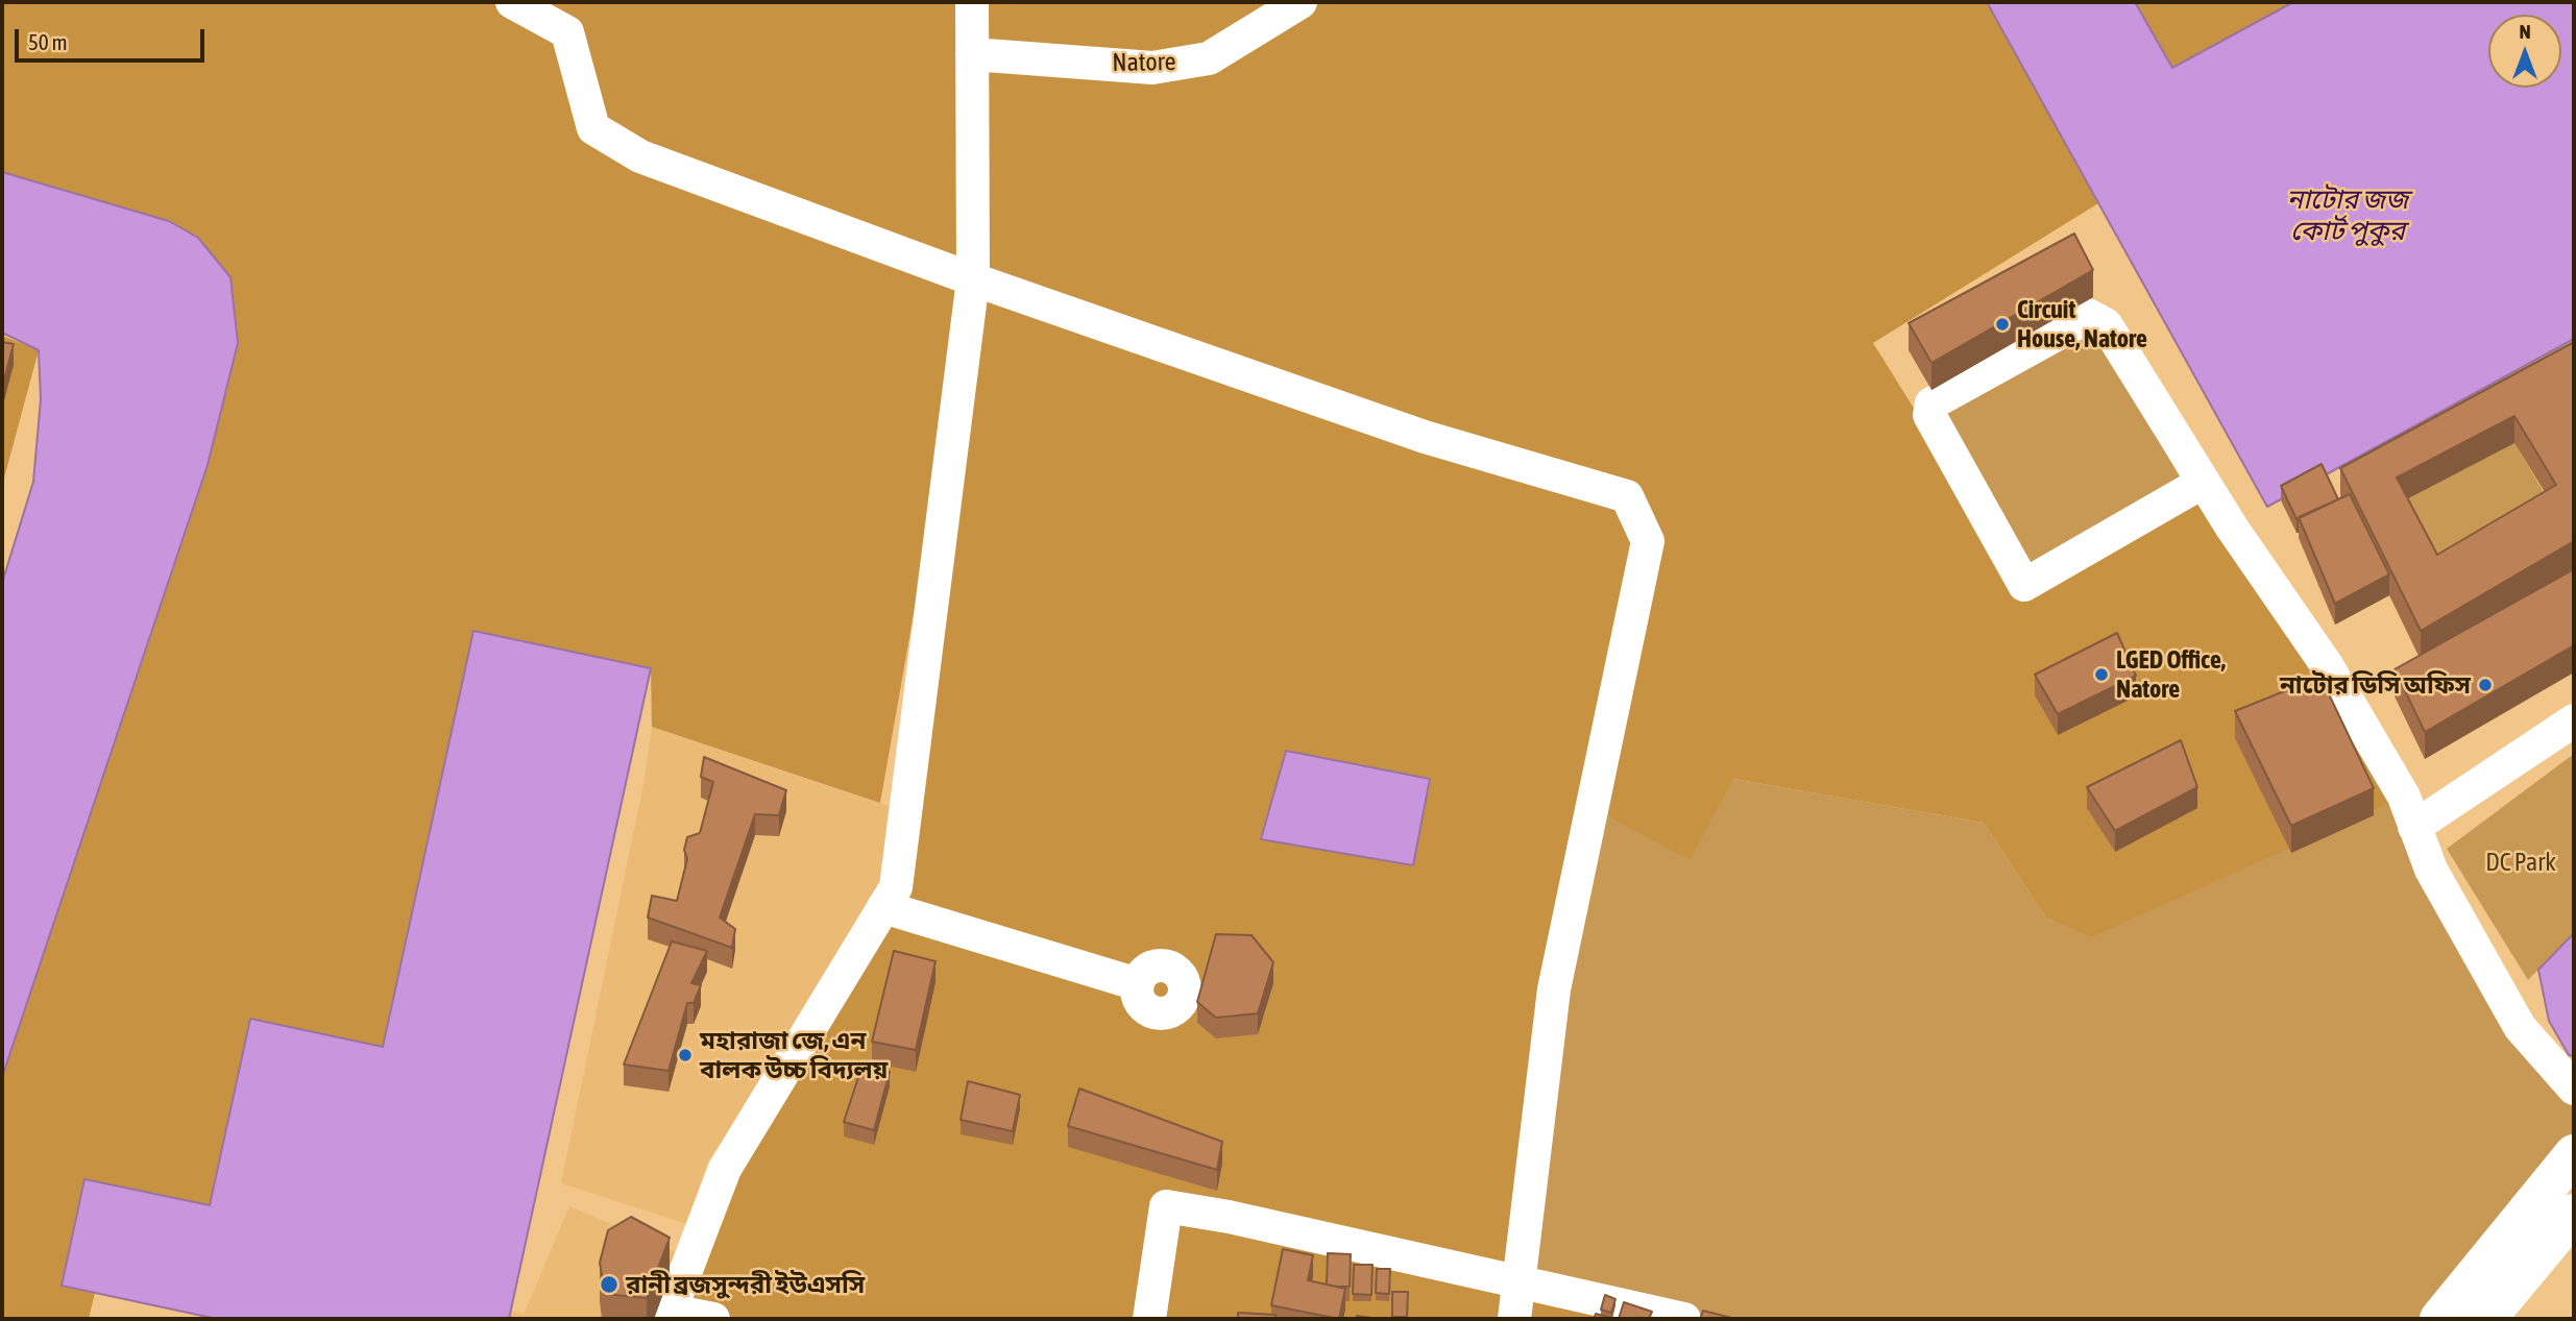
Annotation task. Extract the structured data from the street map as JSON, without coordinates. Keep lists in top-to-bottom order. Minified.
{"streets":{"street":["Natore"]},"water":["নাটোর জজ কোর্ট পুকুর"],"parks":["DC Park"],"places":["Circuit House, Natore","LGED Office, Natore","নাটোর ডিসি অফিস","মহারাজা জে, এন বালক উচ্চ বিদ্যলয়","রানী ব্রজসুন্দরী ইউএসসি"],"scale_bar":"50 m","north":"top"}
